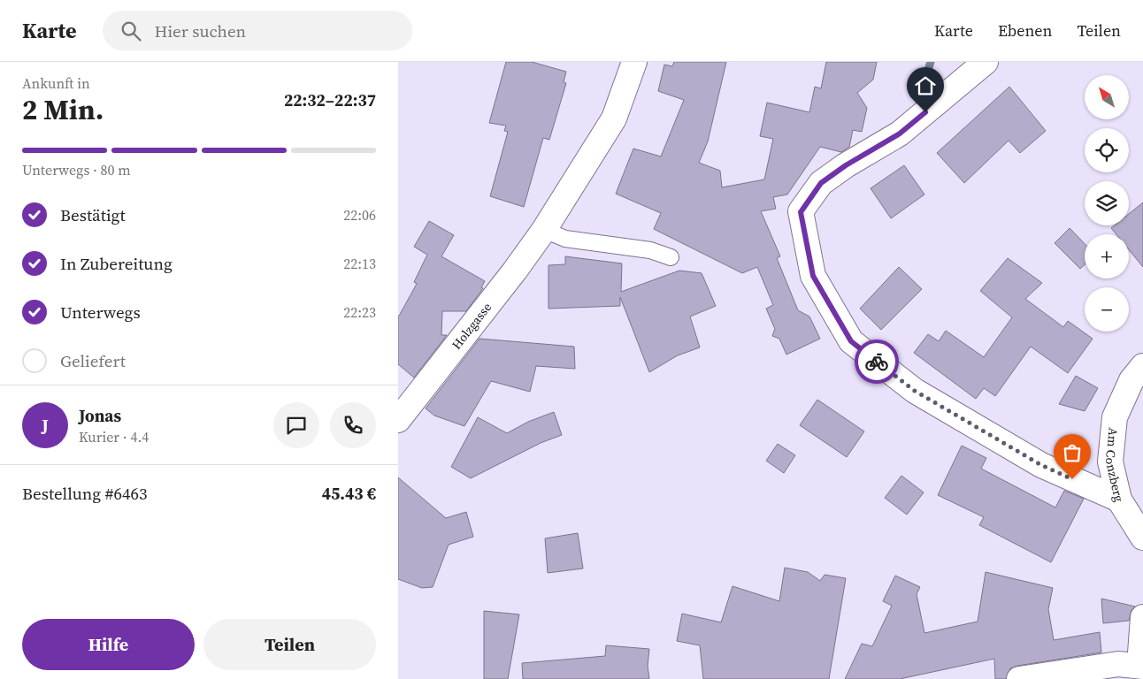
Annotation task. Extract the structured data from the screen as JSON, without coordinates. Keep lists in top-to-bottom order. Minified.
{"streets":{"street":["Holzgasse","Am Conzberg"]},"north":"top left","page":{"header":"Karte","search":"Hier suchen","nav":["Karte","Ebenen","Teilen"],"heading":["2 Min.","Ankunft in","22:32–22:37"],"panel":["Jonas","Kurier · 4.4","Bestellung #6463","45.43 €"],"map_buttons":["+","−"],"bar":"Unterwegs · 80 m","list":[["Bestätigt","22:06"],["In Zubereitung","22:13"],["Unterwegs","22:23"],"Geliefert"],"round":"J","buttons":["Hilfe","Teilen"]}}
